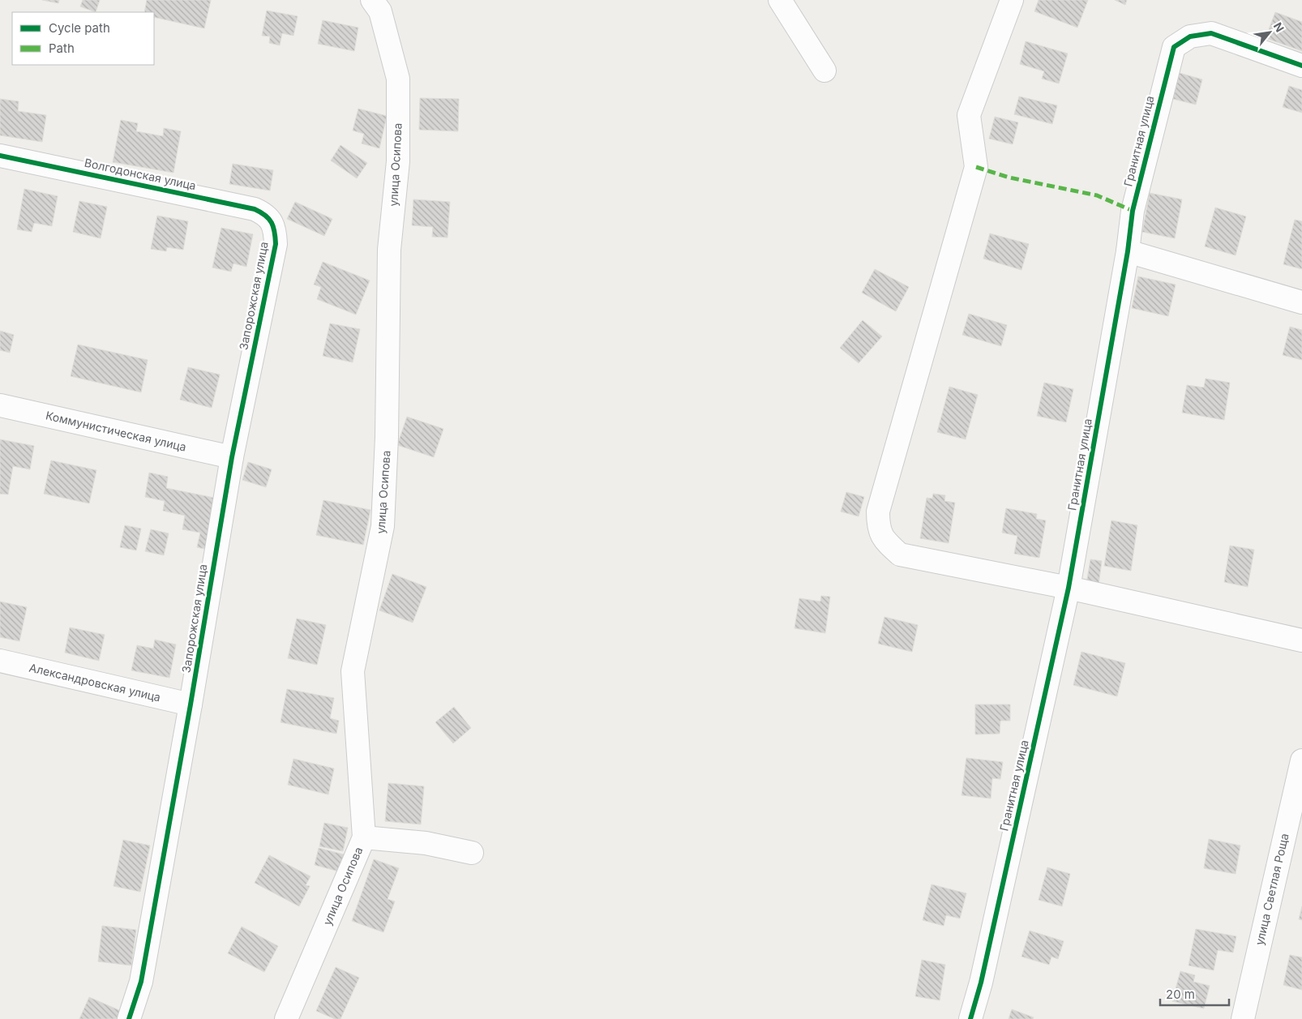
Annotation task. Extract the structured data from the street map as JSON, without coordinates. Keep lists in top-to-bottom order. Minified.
{"streets":{"street":["Гранитная улица","улица Осипова","Волгодонская улица","Запорожская улица","Коммунистическая улица","Александровская улица","улица Светлая Роща"]},"crossings":[["Волгодонская улица","Запорожская улица"],["Запорожская улица","Коммунистическая улица"],["Запорожская улица","Александровская улица"]],"legend":["Cycle path","Path"],"scale_bar":"20 m","north":"top right"}
